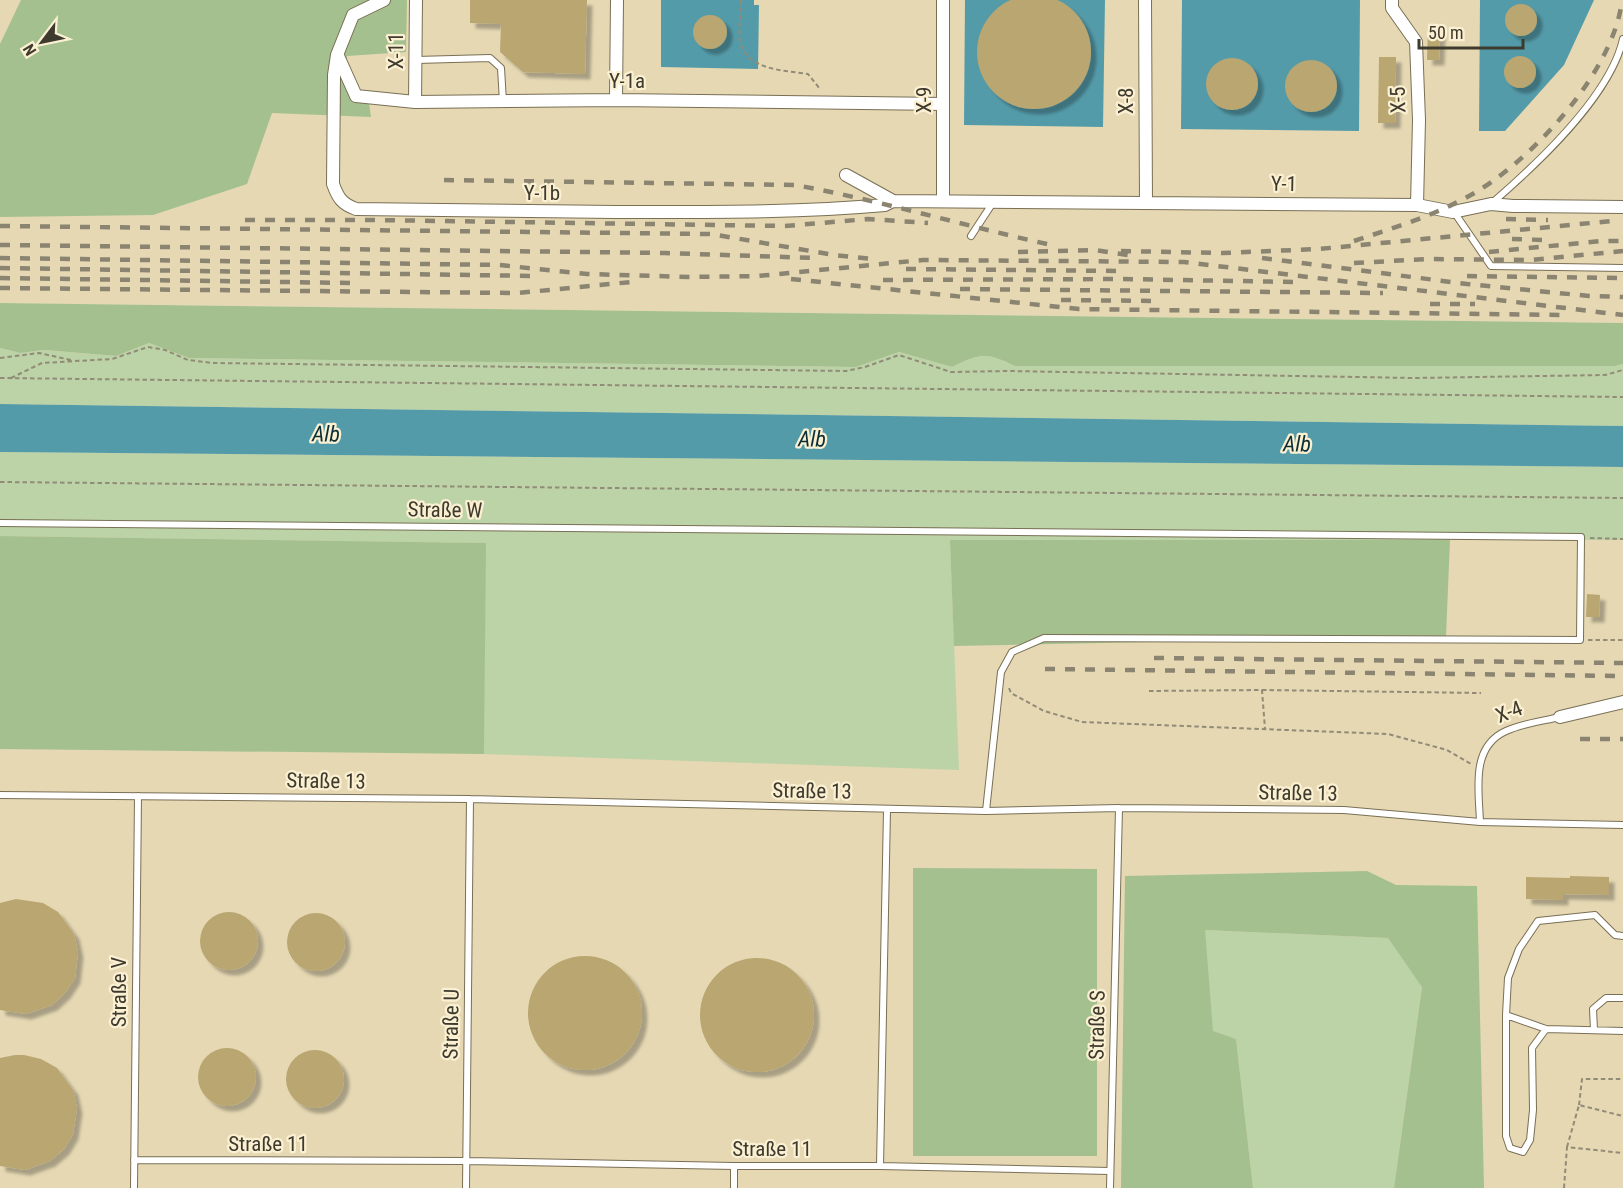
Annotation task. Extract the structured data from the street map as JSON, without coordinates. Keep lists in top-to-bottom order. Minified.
{"streets":{"street":["X-11","Y-1a","X-9","X-5","X-8","Y-1","Y-1b","X-4"],"lane":["Straße W","Straße 13","Straße V","Straße U","Straße S","Straße 11"]},"crossings":[["X-11","Y-1a"],["Y-1a","X-9"],["Y-1a","Y-1b"],["X-9","Y-1"],["X-9","Y-1b"],["X-5","Y-1"],["X-8","Y-1"],["Y-1","Y-1b"],["X-4","Straße 13"],["Straße 13","Straße V"],["Straße 13","Straße U"],["Straße 13","Straße S"],["Straße V","Straße 11"],["Straße U","Straße 11"],["Straße S","Straße 11"]],"water":["Alb"],"scale_bar":"50 m","north":"bottom left"}
